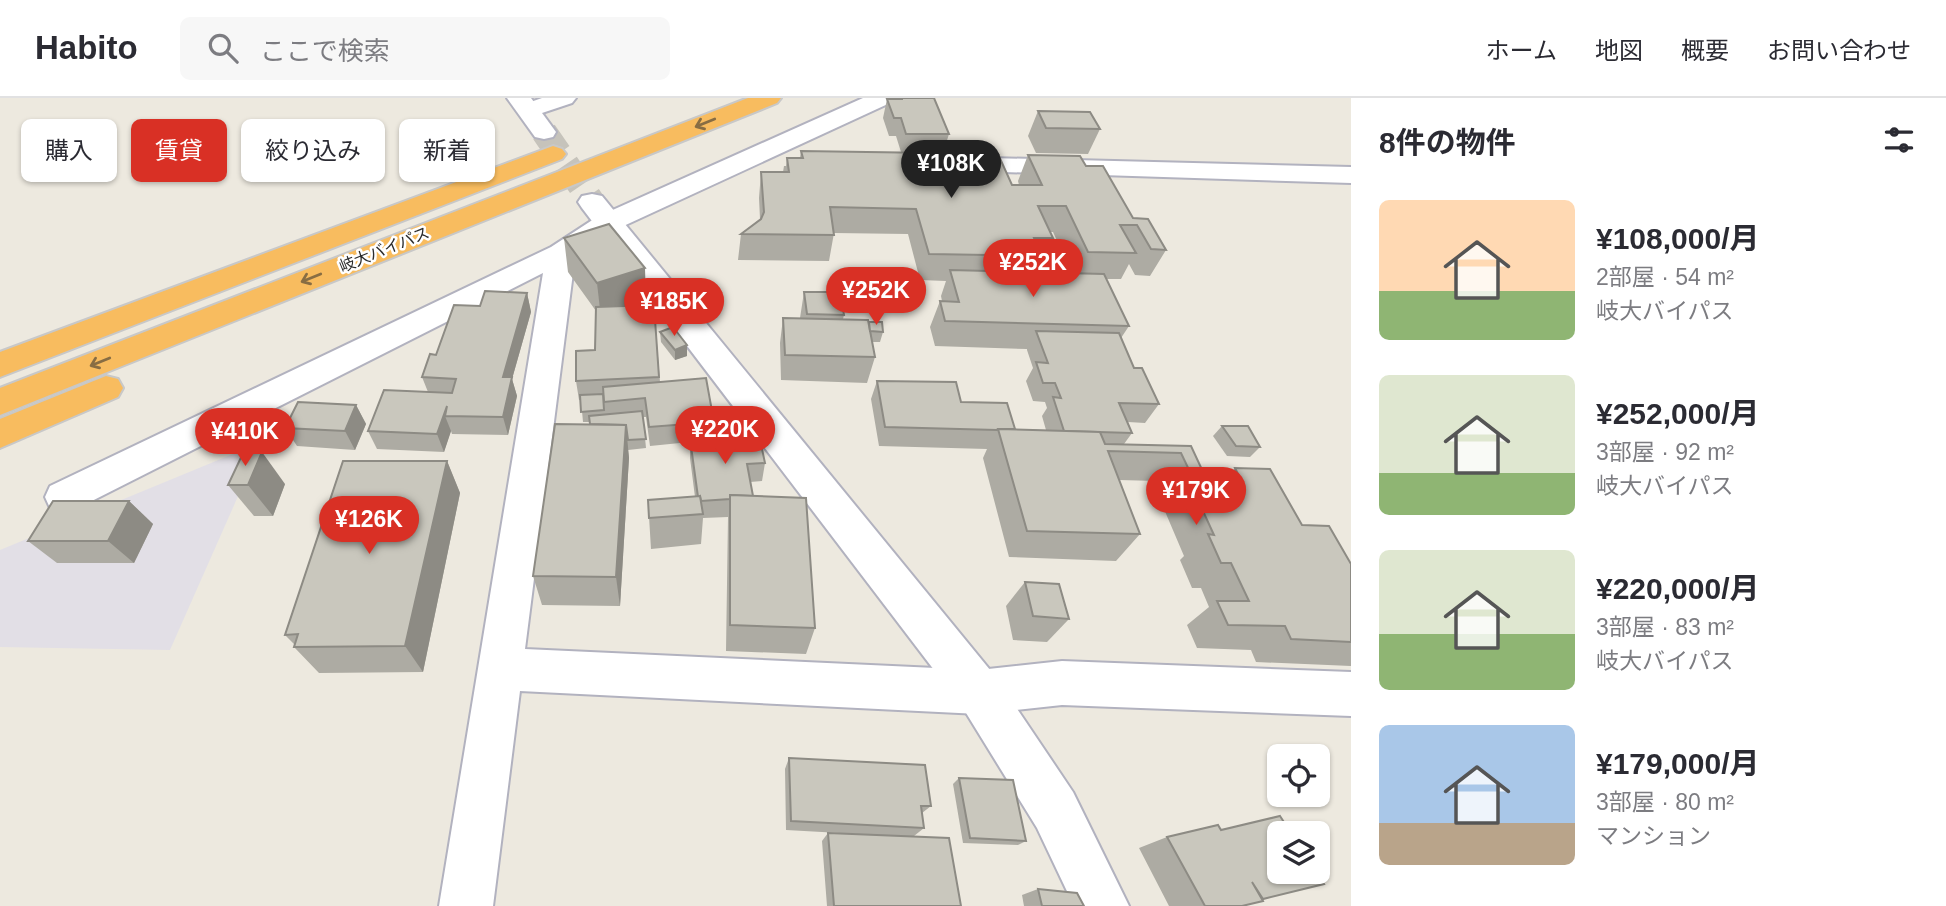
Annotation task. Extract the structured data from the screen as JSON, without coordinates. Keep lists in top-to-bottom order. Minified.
{"page":{"header":"Habito","search":"ここで検索","nav":["ホーム","地図","概要","お問い合わせ"],"heading":"8件の物件","chip":["購入","賃貸","絞り込み","新着"],"price":["¥108K","¥252K","¥252K","¥185K","¥220K","¥410K","¥179K","¥126K"],"list":[{"name":"¥108,000/月","note":"2部屋 · 54 m² · 岐大バイパス"},{"name":"¥252,000/月","note":"3部屋 · 92 m² · 岐大バイパス"},{"name":"¥220,000/月","note":"3部屋 · 83 m² · 岐大バイパス"},{"name":"¥179,000/月","note":"3部屋 · 80 m² · マンション"}]}}
